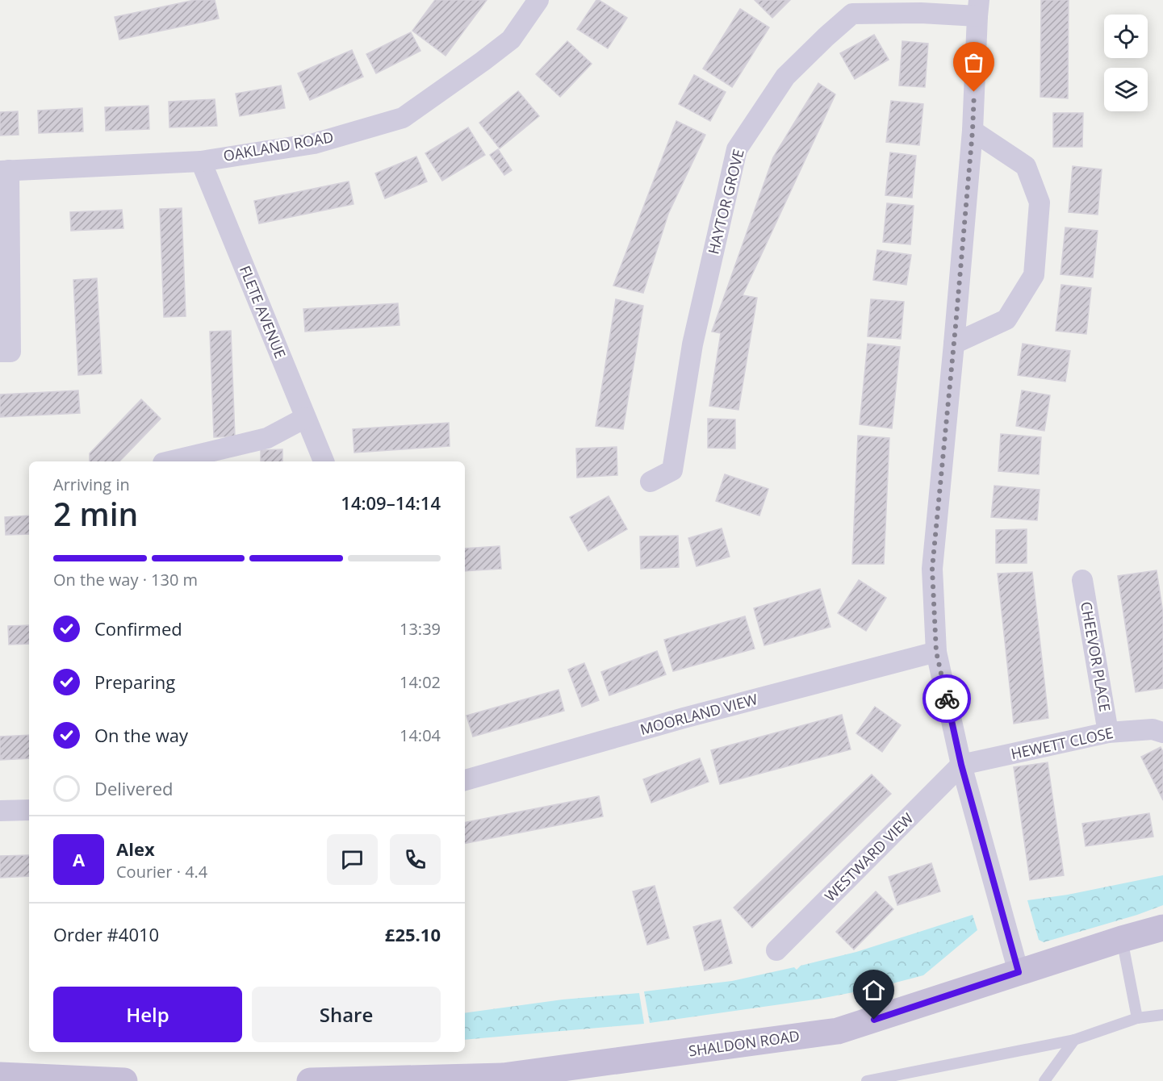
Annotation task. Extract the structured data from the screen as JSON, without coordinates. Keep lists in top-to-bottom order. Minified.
{"streets":{"street":["OAKLAND ROAD","HAYTOR GROVE","FLETE AVENUE","CHEEVOR PLACE","MOORLAND VIEW","HEWETT CLOSE","WESTWARD VIEW","SHALDON ROAD"]},"crossings":[["OAKLAND ROAD","FLETE AVENUE"],["CHEEVOR PLACE","HEWETT CLOSE"],["HEWETT CLOSE","WESTWARD VIEW"]],"page":{"heading":["2 min","Arriving in","14:09–14:14"],"panel":["Alex","Courier · 4.4","Order #4010","£25.10"],"bar":"On the way · 130 m","list":[["Confirmed","13:39"],["Preparing","14:02"],["On the way","14:04"],"Delivered"],"round":"A","buttons":["Help","Share"]}}
